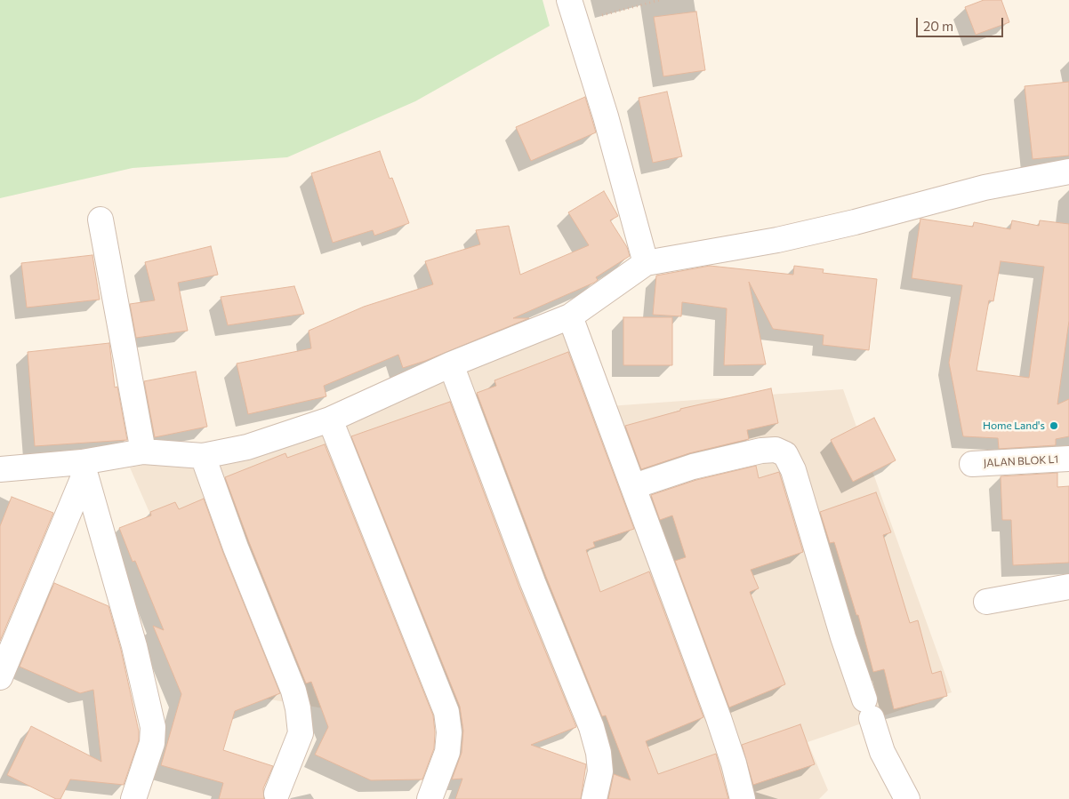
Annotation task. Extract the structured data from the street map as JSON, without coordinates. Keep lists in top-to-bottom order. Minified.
{"streets":{"street":["JALAN BLOK L1"]},"places":["Home Land's"],"scale_bar":"20 m"}
